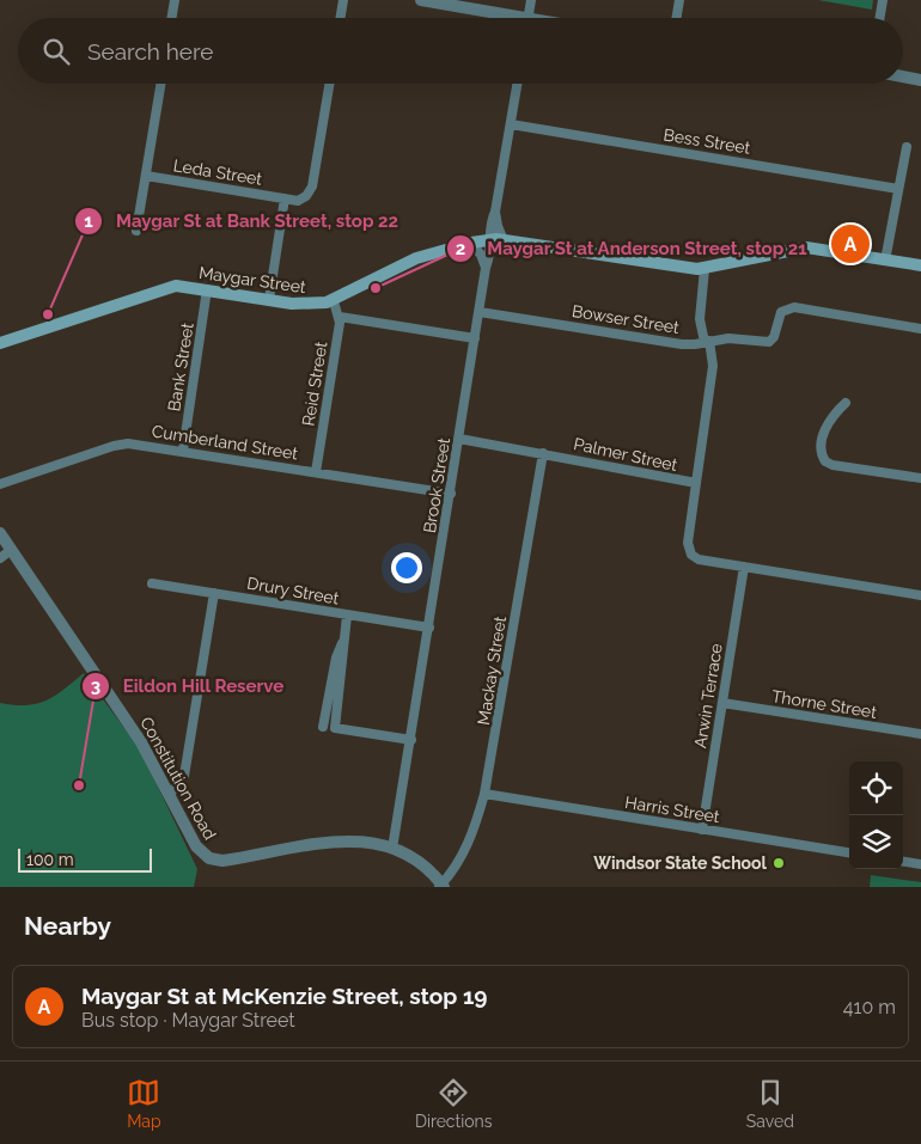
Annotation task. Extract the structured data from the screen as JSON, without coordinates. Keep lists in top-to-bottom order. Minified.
{"streets":{"main road":["Maygar Street"],"street":["Bess Street","Leda Street","Bowser Street","Bank Street","Reid Street","Cumberland Street","Palmer Street","Brook Street","Drury Street","Mackay Street","Arwin Terrace","Thorne Street","Constitution Road","Harris Street"]},"crossings":[["Bess Street","Brook Street"],["Maygar Street","Bank Street"],["Maygar Street","Reid Street"],["Maygar Street","Brook Street"],["Bowser Street","Brook Street"],["Bank Street","Cumberland Street"],["Reid Street","Cumberland Street"],["Cumberland Street","Brook Street"],["Palmer Street","Brook Street"],["Palmer Street","Mackay Street"],["Palmer Street","Arwin Terrace"],["Brook Street","Drury Street"],["Brook Street","Constitution Road"],["Mackay Street","Constitution Road"],["Mackay Street","Harris Street"],["Arwin Terrace","Thorne Street"],["Arwin Terrace","Harris Street"]],"places":["Maygar St at Anderson Street, stop 21","Maygar St at Bank Street, stop 22","Eildon Hill Reserve","Windsor State School"],"scale_bar":"100 m","page":{"search":"Search here","pins":"A","scale":"100 m","heading":"Nearby","list":[{"mark":"A","name":"Maygar St at McKenzie Street, stop 19","note":"Bus stop · Maygar Street","value":"410 m"}],"nav":["Map","Directions","Saved"]}}
